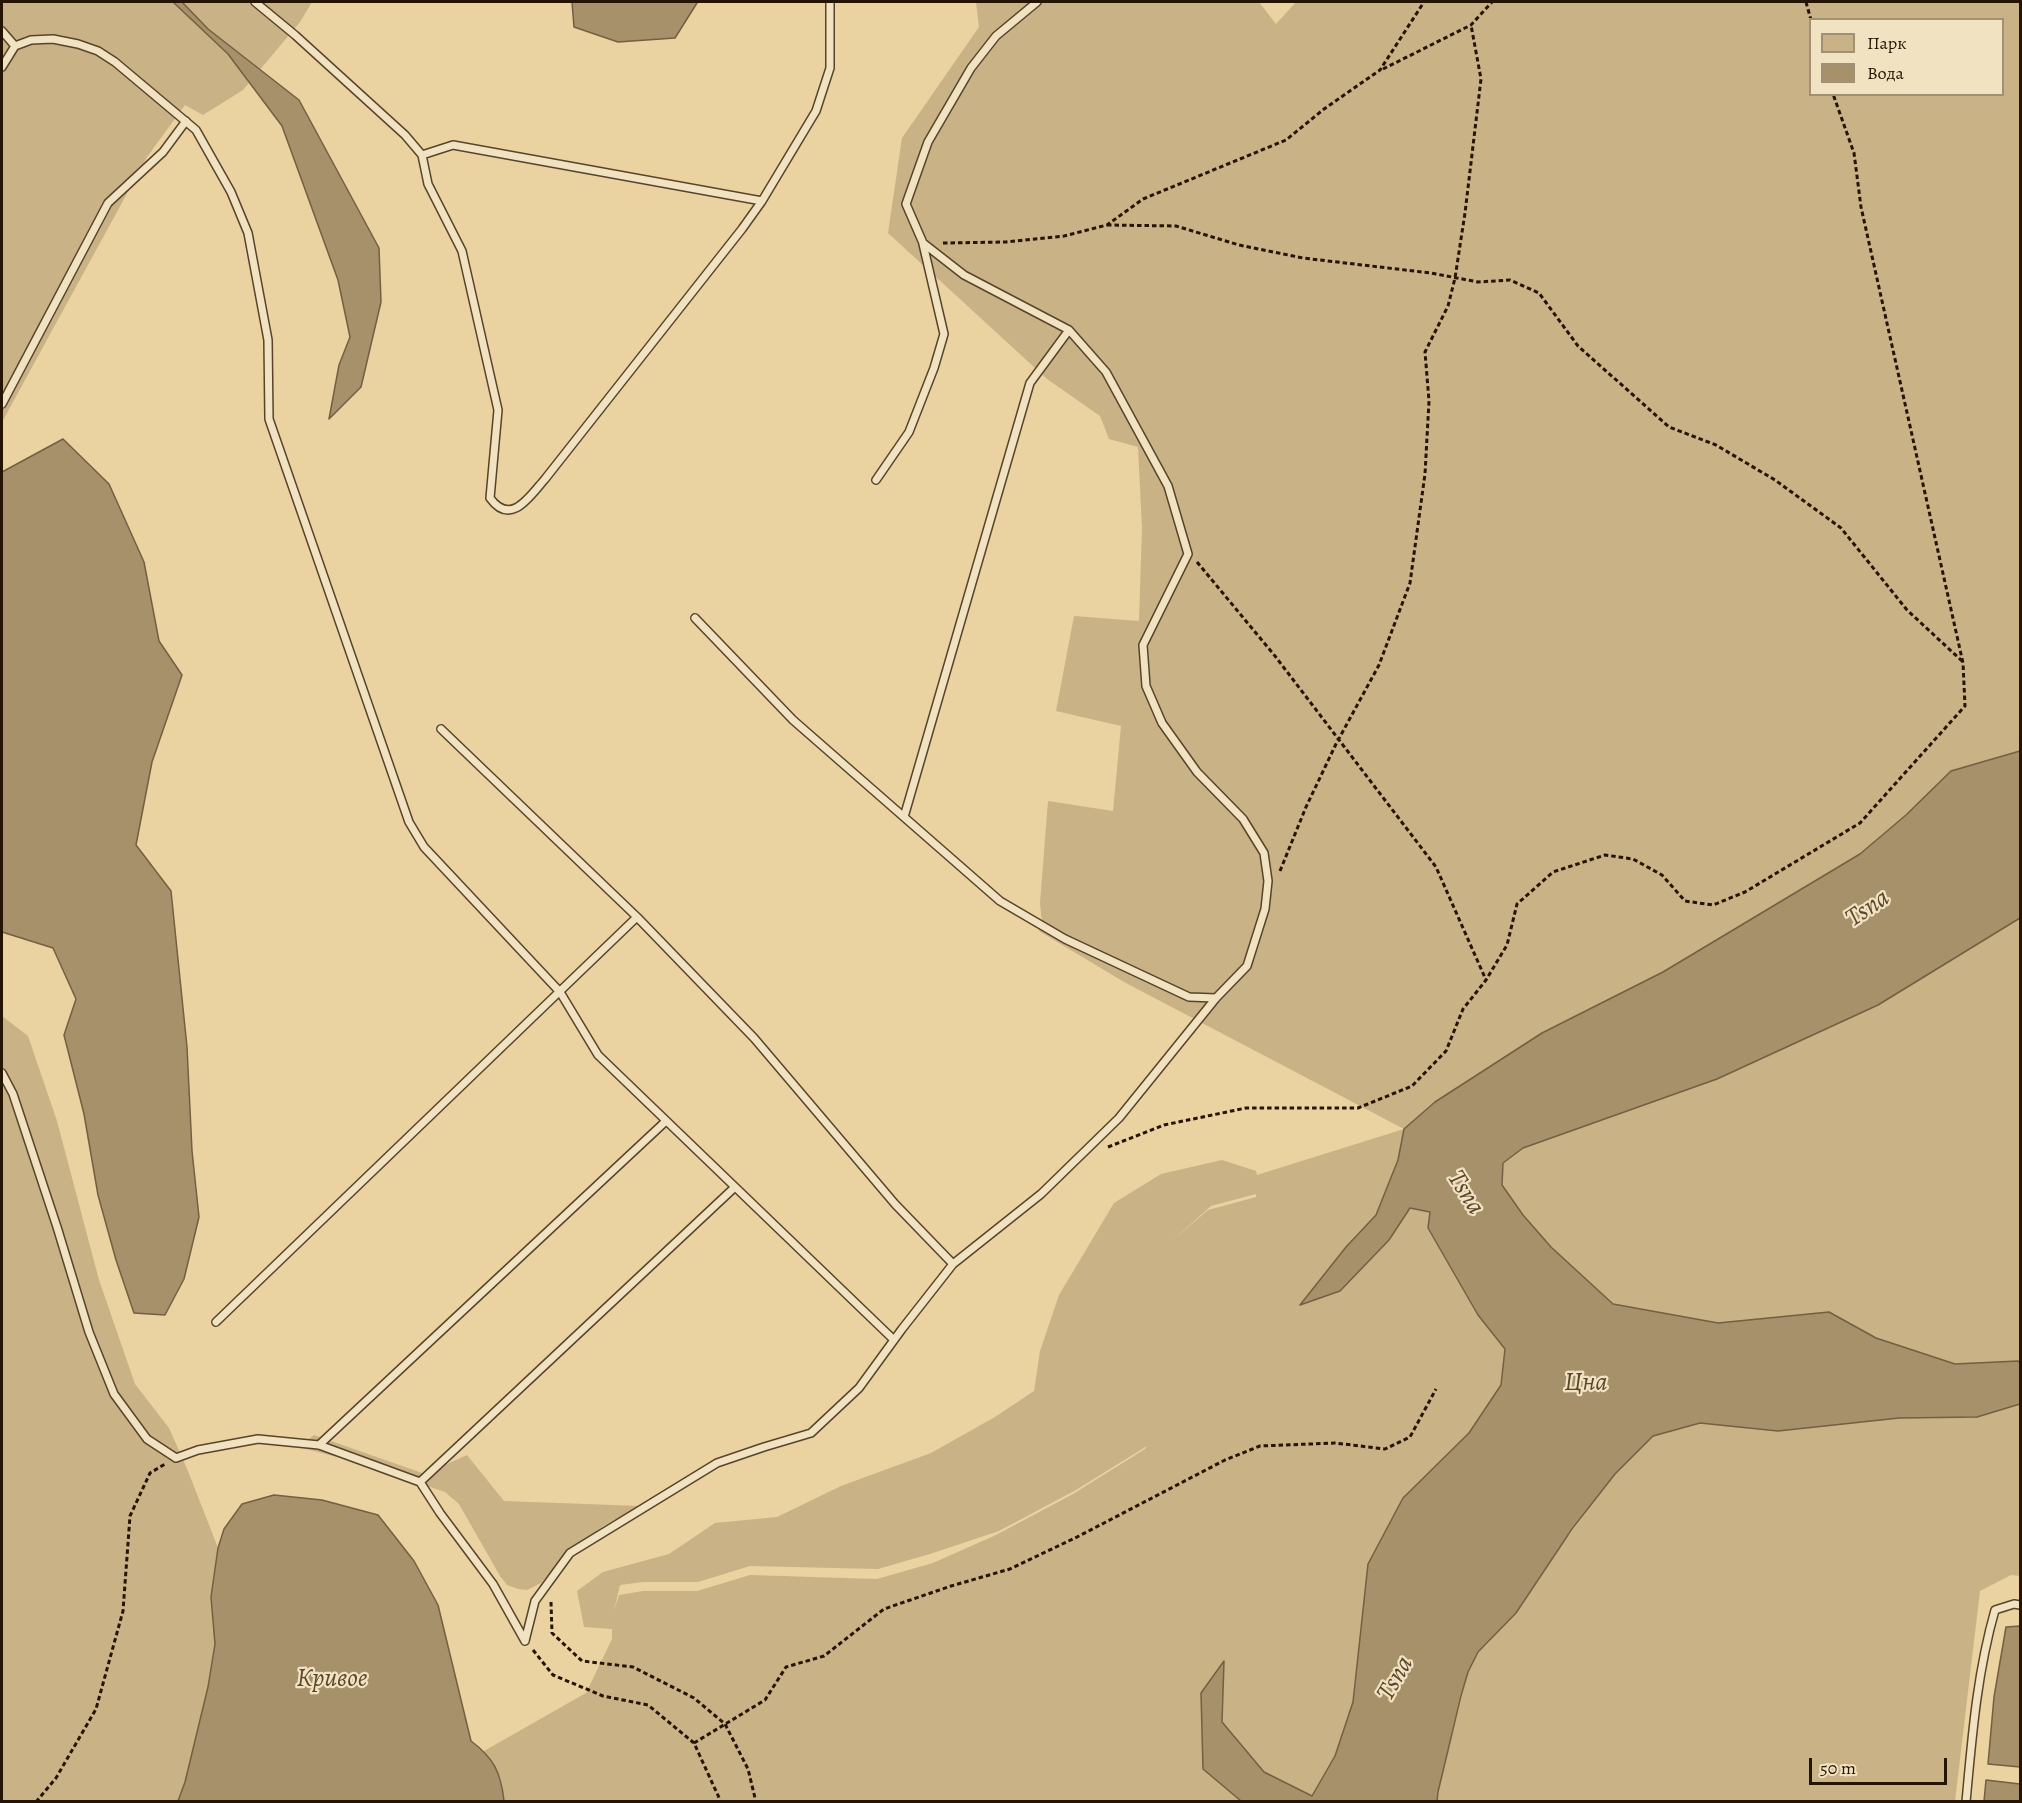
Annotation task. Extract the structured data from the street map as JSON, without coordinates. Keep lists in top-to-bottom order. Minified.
{"water":["Tsna","Цна","Кривое"],"legend":["Парк","Вода"],"scale_bar":"50 m"}
